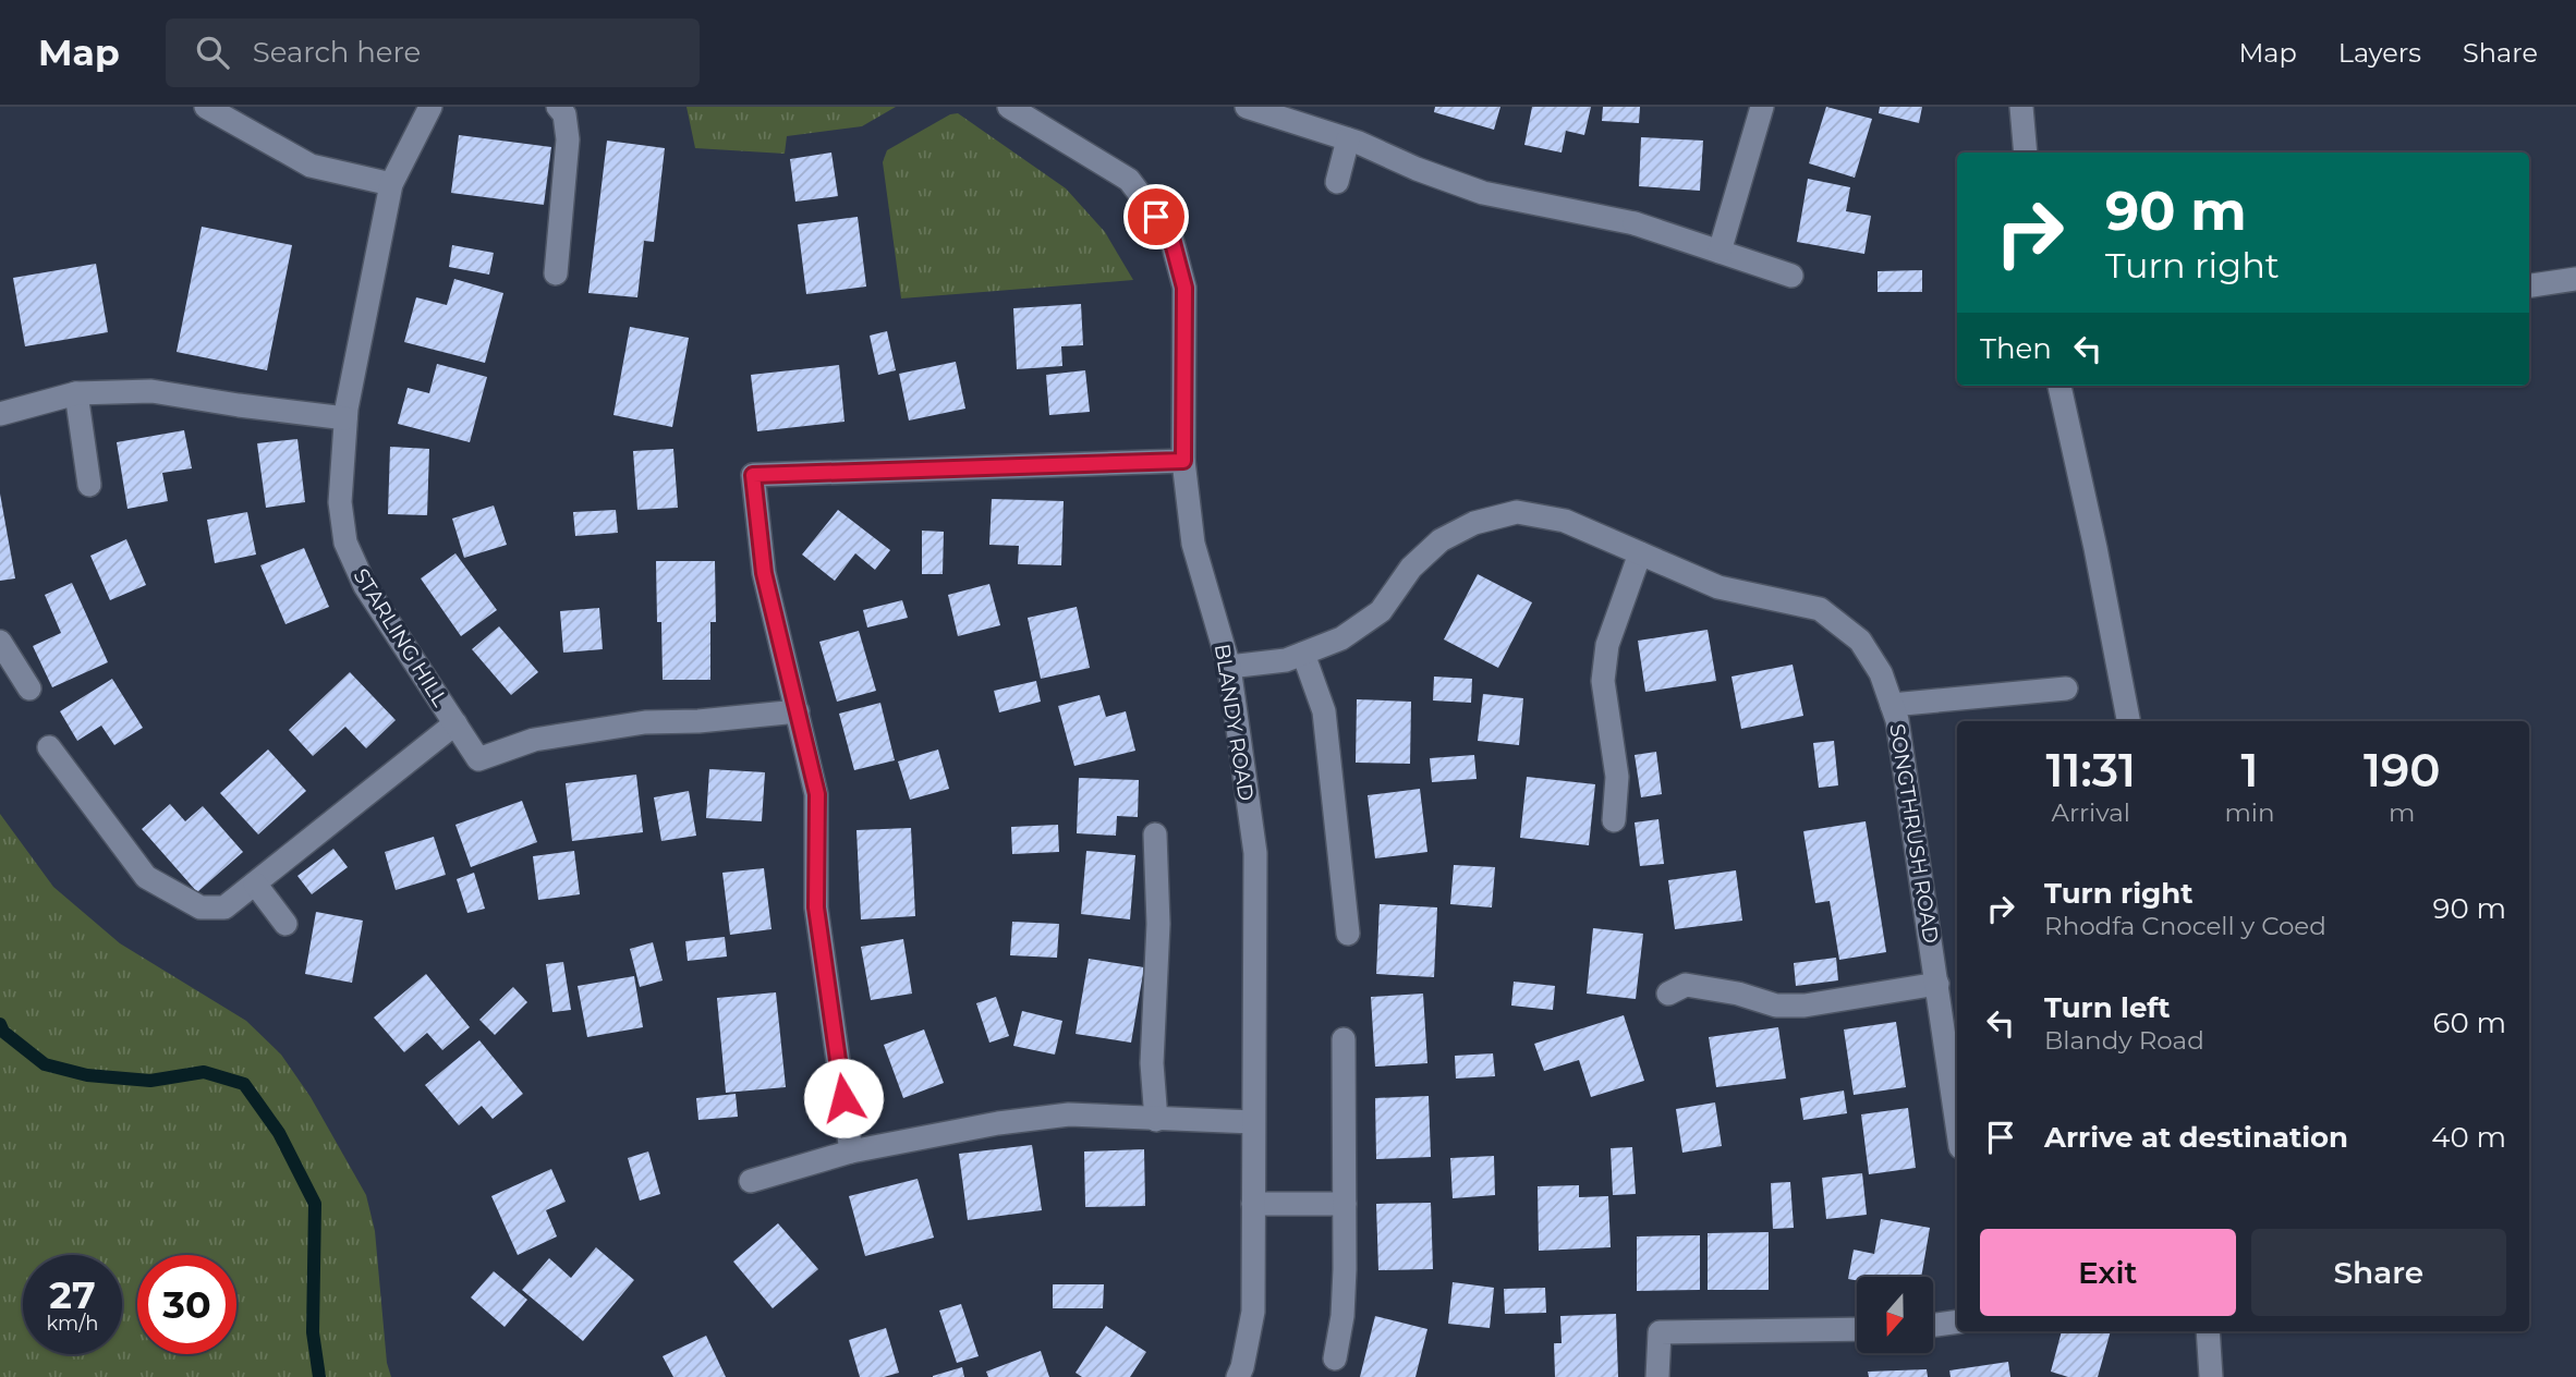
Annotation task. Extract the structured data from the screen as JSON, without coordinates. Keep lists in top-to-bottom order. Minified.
{"streets":{"street":["STARLING HILL","BLANDY ROAD","SONGTHRUSH ROAD"]},"crossings":[["BLANDY ROAD","SONGTHRUSH ROAD"]],"north":"bottom","page":{"header":"Map","search":"Search here","nav":["Map","Layers","Share"],"turn":["90 m","Turn right"],"then":"Then","eta":["11:31","Arrival","1","min","190","m"],"list":[{"name":"Turn right","note":"Rhodfa Cnocell y Coed","value":"90 m"},{"name":"Turn left","note":"Blandy Road","value":"60 m"},{"name":"Arrive at destination","value":"40 m"}],"buttons":["Exit","Share"],"speed":"27 km/h","limit":"30"}}
